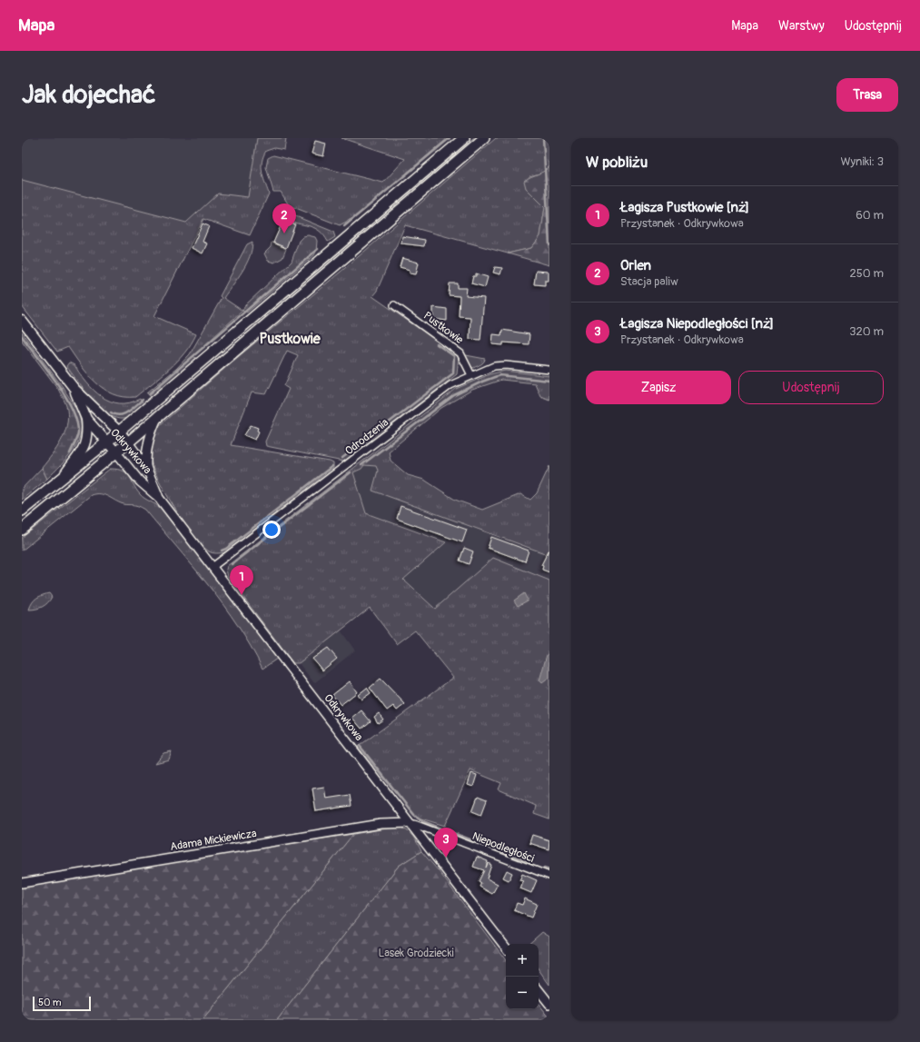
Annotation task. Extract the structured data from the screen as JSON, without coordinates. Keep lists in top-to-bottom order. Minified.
{"streets":{"main road":["Odkrywkowa"],"street":["Pustkowie","Odrodzenia","Adama Mickiewicza","Niepodległości"]},"crossings":[["Pustkowie","Odrodzenia"],["Odrodzenia","Odkrywkowa"],["Odkrywkowa","Adama Mickiewicza"],["Odkrywkowa","Niepodległości"],["Adama Mickiewicza","Niepodległości"]],"districts":["Pustkowie"],"parks":["Lasek Grodziecki"],"scale_bar":"50 m","page":{"header":"Mapa","nav":["Mapa","Warstwy","Udostępnij"],"buttons":["Trasa",["Zapisz","Udostępnij"]],"title":"Jak dojechać","heading":["W pobliżu","Wyniki: 3"],"list":[{"mark":"1","name":"Łagisza Pustkowie [nż]","note":"Przystanek · Odkrywkowa","value":"60 m"},{"mark":"2","name":"Orlen","note":"Stacja paliw","value":"250 m"},{"mark":"3","name":"Łagisza Niepodległości [nż]","note":"Przystanek · Odkrywkowa","value":"320 m"}],"pins":["2","1","3"],"map_buttons":["+","−"],"scale":"50 m"}}
